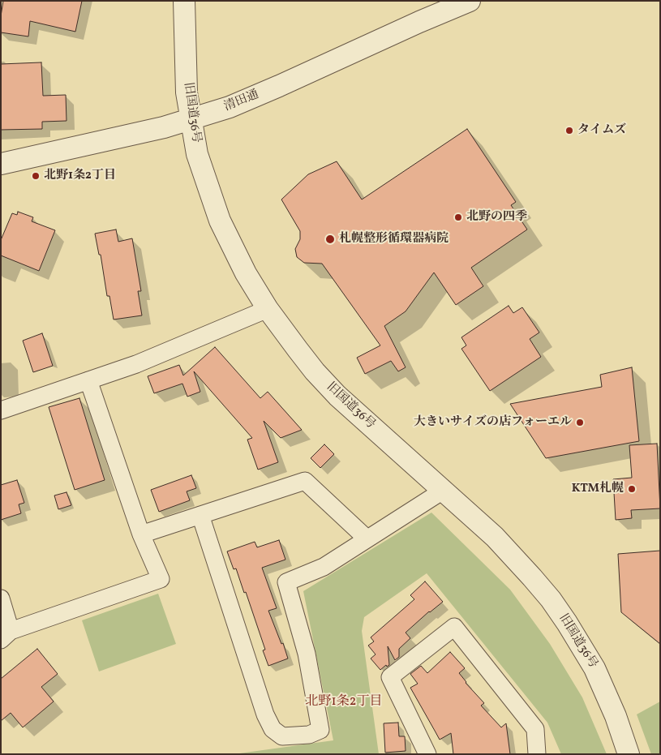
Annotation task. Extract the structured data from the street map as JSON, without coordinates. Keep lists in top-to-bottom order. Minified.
{"streets":{"street":["清田通","旧国道36号"]},"crossings":[["清田通","旧国道36号"]],"districts":["北野1条2丁目"],"places":["タイムズ","北野1条2丁目","北野の四季","札幌整形循環器病院","大きいサイズの店フォーエル","KTM札幌"]}
